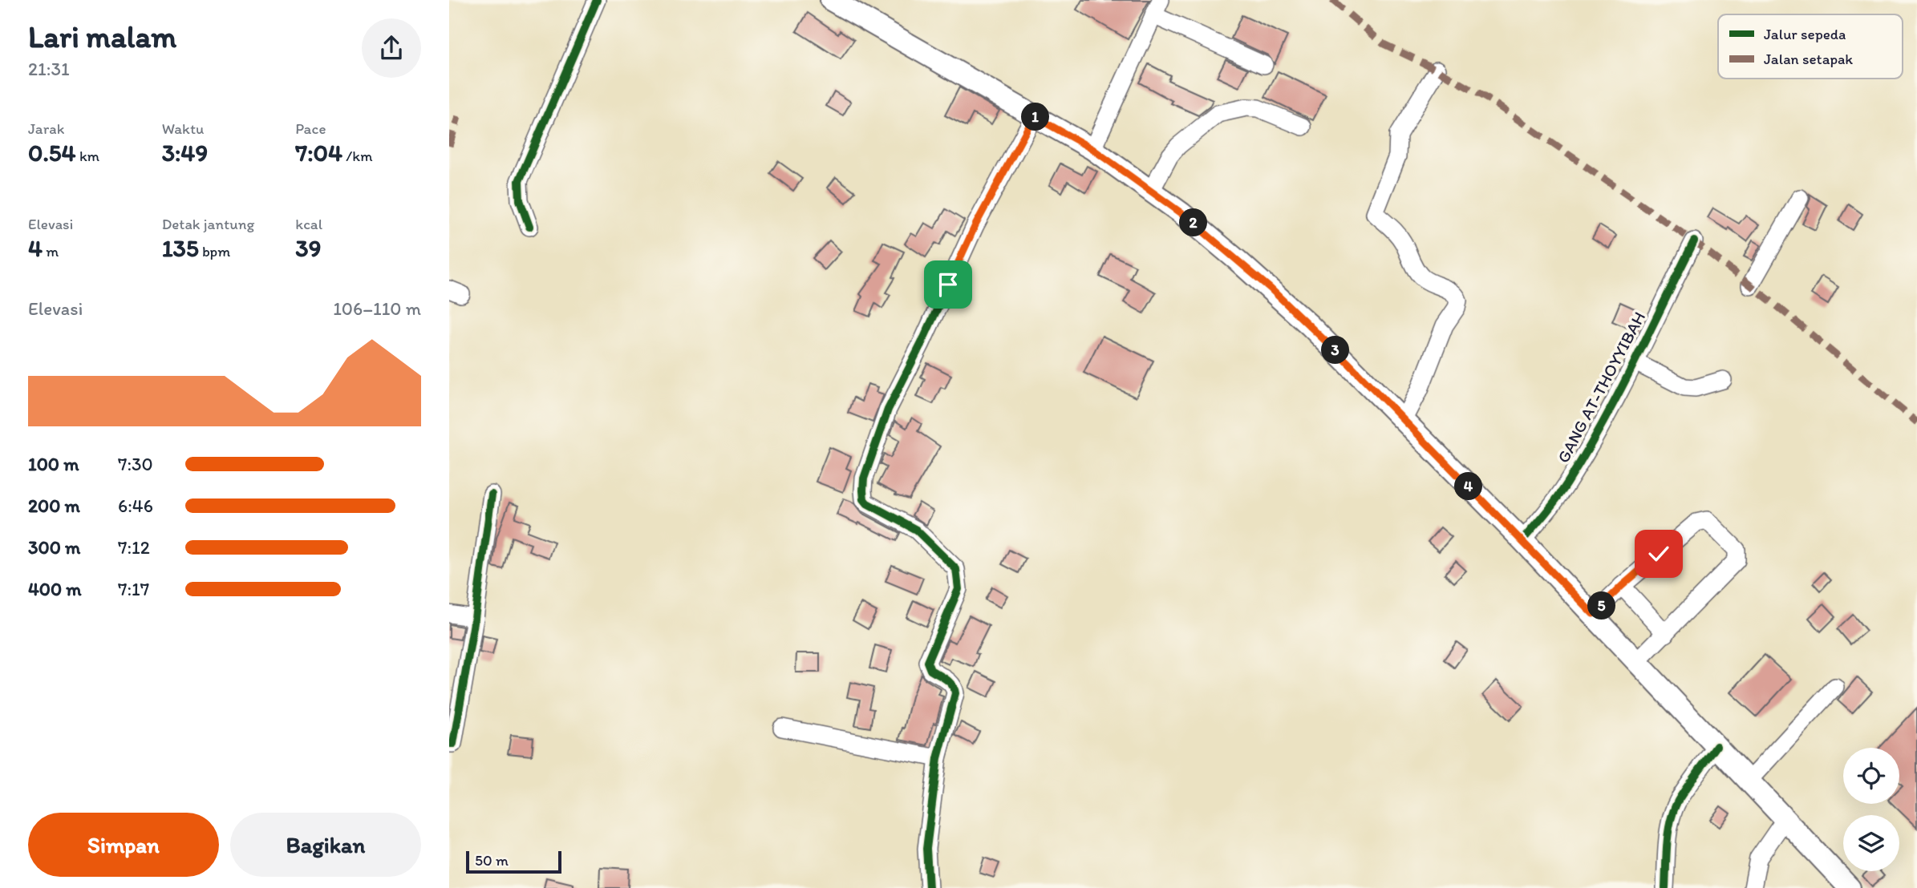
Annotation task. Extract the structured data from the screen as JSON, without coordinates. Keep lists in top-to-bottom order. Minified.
{"streets":{"street":["GANG AT-THOYYIBAH"]},"legend":["Jalur sepeda","Jalan setapak"],"scale_bar":"50 m","page":{"heading":["Lari malam","21:31"],"stats":[["Jarak","0.54 km"],["Waktu","3:49"],["Pace","7:04 /km"],["Elevasi","4 m"],["Detak jantung","135 bpm"],["kcal","39"]],"pins":["1","2","3","4","5"],"chart":["Elevasi","106–110 m"],"list":[{"name":"100 m","note":"7:30"},{"name":"200 m","note":"6:46"},{"name":"300 m","note":"7:12"},{"name":"400 m","note":"7:17"}],"buttons":["Simpan","Bagikan"],"scale":"50 m"}}
